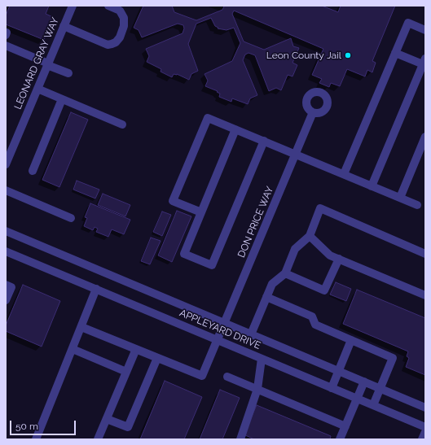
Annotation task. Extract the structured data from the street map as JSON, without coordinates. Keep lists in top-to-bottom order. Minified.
{"streets":{"street":["LEONARD GRAY WAY","DON PRICE WAY","APPLEYARD DRIVE"]},"crossings":[["DON PRICE WAY","APPLEYARD DRIVE"]],"places":["Leon County Jail"],"scale_bar":"50 m"}
